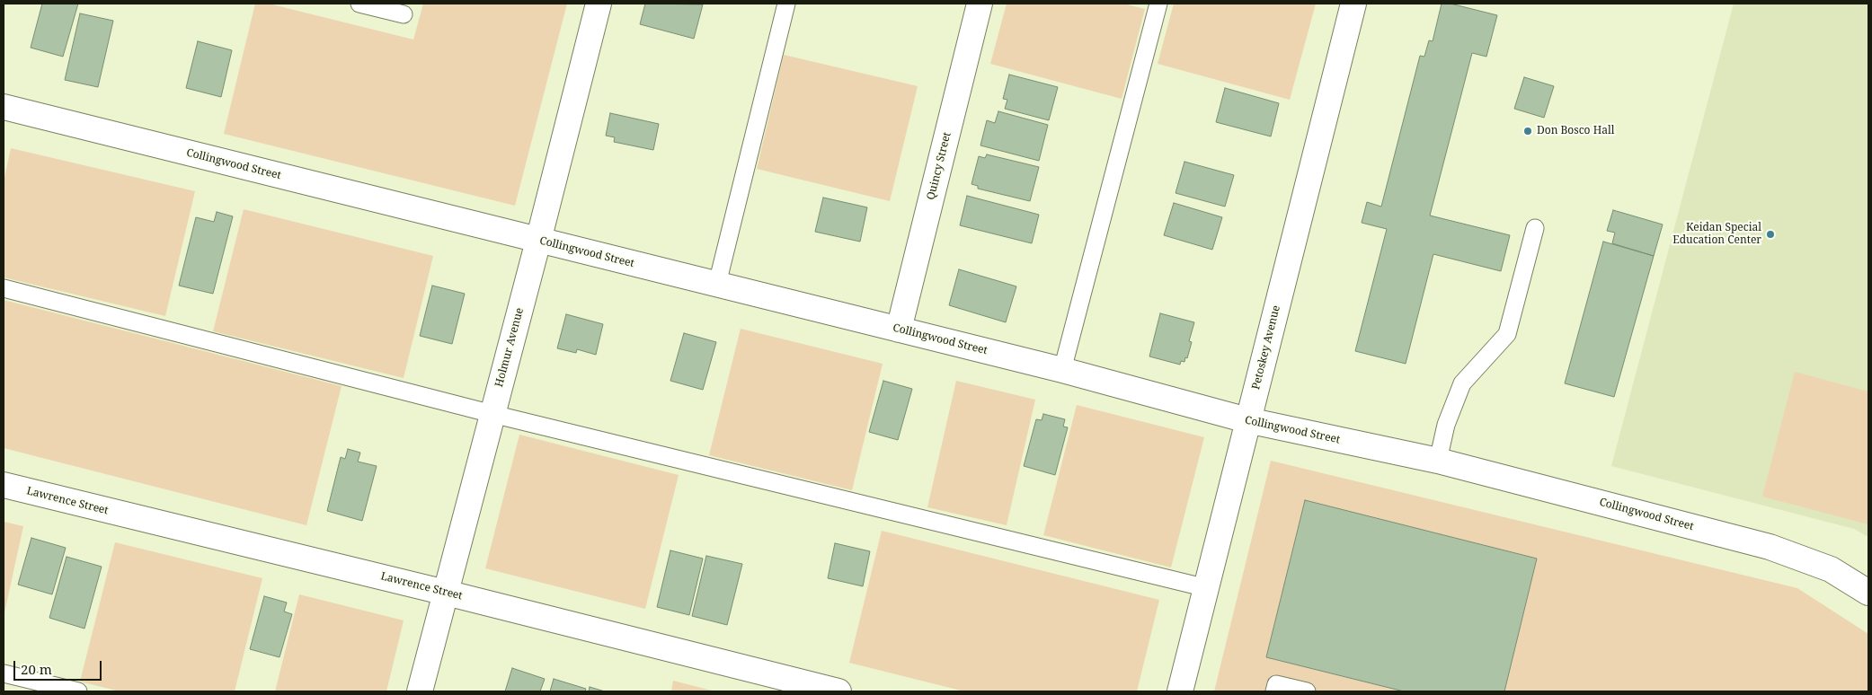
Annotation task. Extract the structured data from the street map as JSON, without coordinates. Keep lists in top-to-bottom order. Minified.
{"streets":{"street":["Collingwood Street","Quincy Street","Holmur Avenue","Petoskey Avenue","Lawrence Street"]},"crossings":[["Collingwood Street","Quincy Street"],["Collingwood Street","Holmur Avenue"],["Collingwood Street","Petoskey Avenue"],["Holmur Avenue","Lawrence Street"]],"places":["Don Bosco Hall","Keidan Special Education Center"],"scale_bar":"20 m"}
